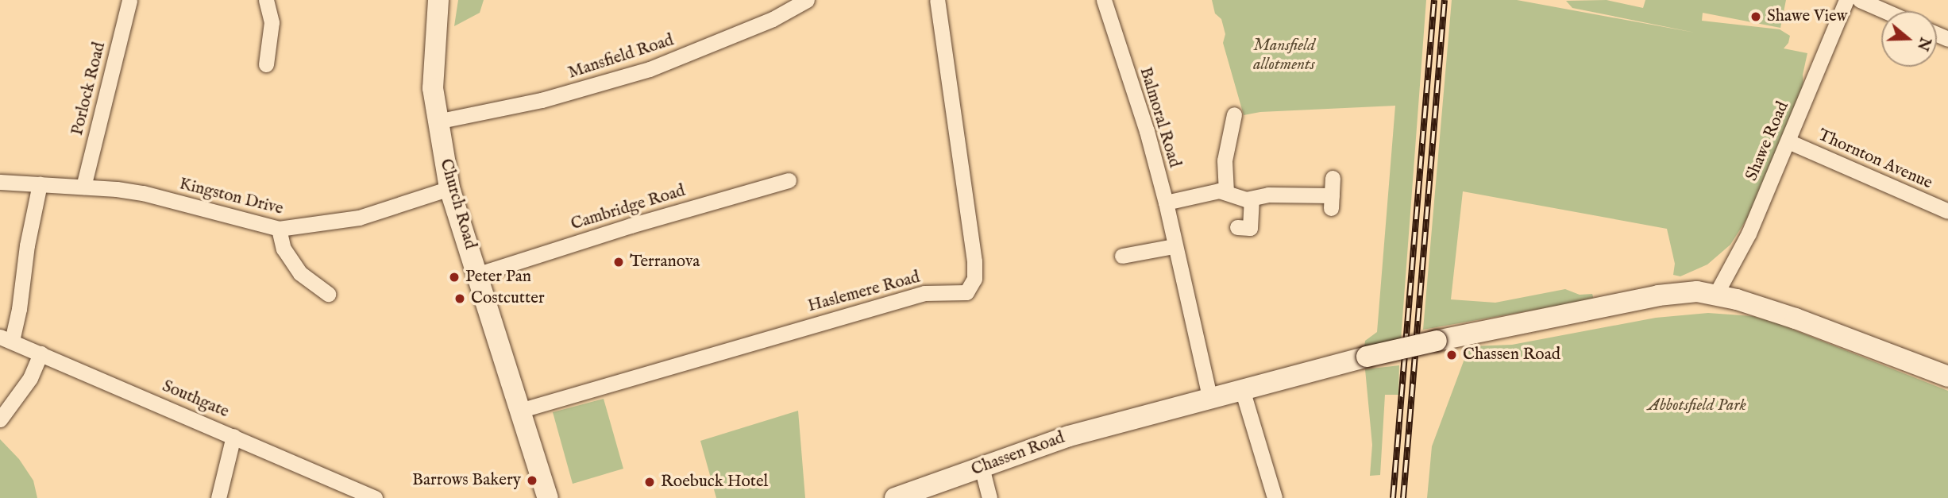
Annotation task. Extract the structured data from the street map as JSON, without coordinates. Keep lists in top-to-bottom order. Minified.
{"streets":{"street":["Mansfield Road","Porlock Road","Balmoral Road","Shawe Road","Thornton Avenue","Kingston Drive","Church Road","Cambridge Road","Haslemere Road","Southgate","Chassen Road"]},"crossings":[["Mansfield Road","Church Road"],["Porlock Road","Kingston Drive"],["Balmoral Road","Chassen Road"],["Shawe Road","Thornton Avenue"],["Shawe Road","Chassen Road"],["Kingston Drive","Church Road"],["Church Road","Cambridge Road"],["Church Road","Haslemere Road"]],"parks":["Mansfield allotments","Abbotsfield Park"],"places":["Shawe View","Terranova","Peter Pan","Costcutter","Chassen Road","Barrows Bakery","Roebuck Hotel"],"north":"right"}
